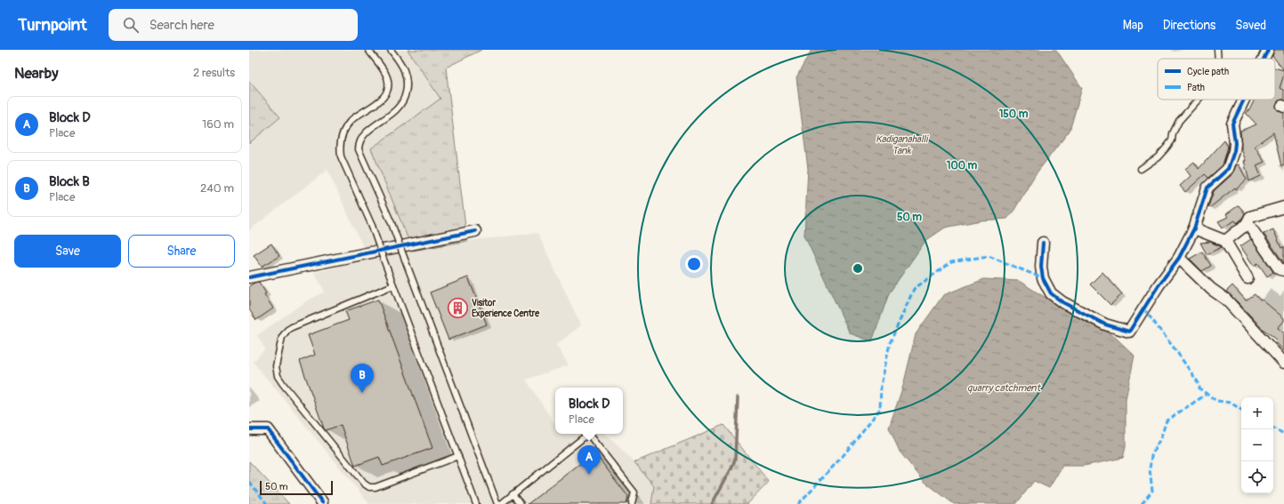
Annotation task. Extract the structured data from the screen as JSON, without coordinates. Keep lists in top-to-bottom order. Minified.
{"water":["Kadiganahalli Tank","quarry catchment"],"places":{"building":["Visitor Experience Centre"]},"legend":["Cycle path","Path"],"scale_bar":"50 m","page":{"header":"Turnpoint","search":"Search here","nav":["Map","Directions","Saved"],"heading":["Nearby","2 results"],"list":[{"mark":"A","name":"Block D","note":"Place","value":"160 m"},{"mark":"B","name":"Block B","note":"Place","value":"240 m"}],"buttons":["Save","Share"],"pins":["B","A"],"popup":["Block D","Place"],"map_buttons":["+","−"],"scale":"50 m"},"rings":["150 m","100 m","50 m"]}
